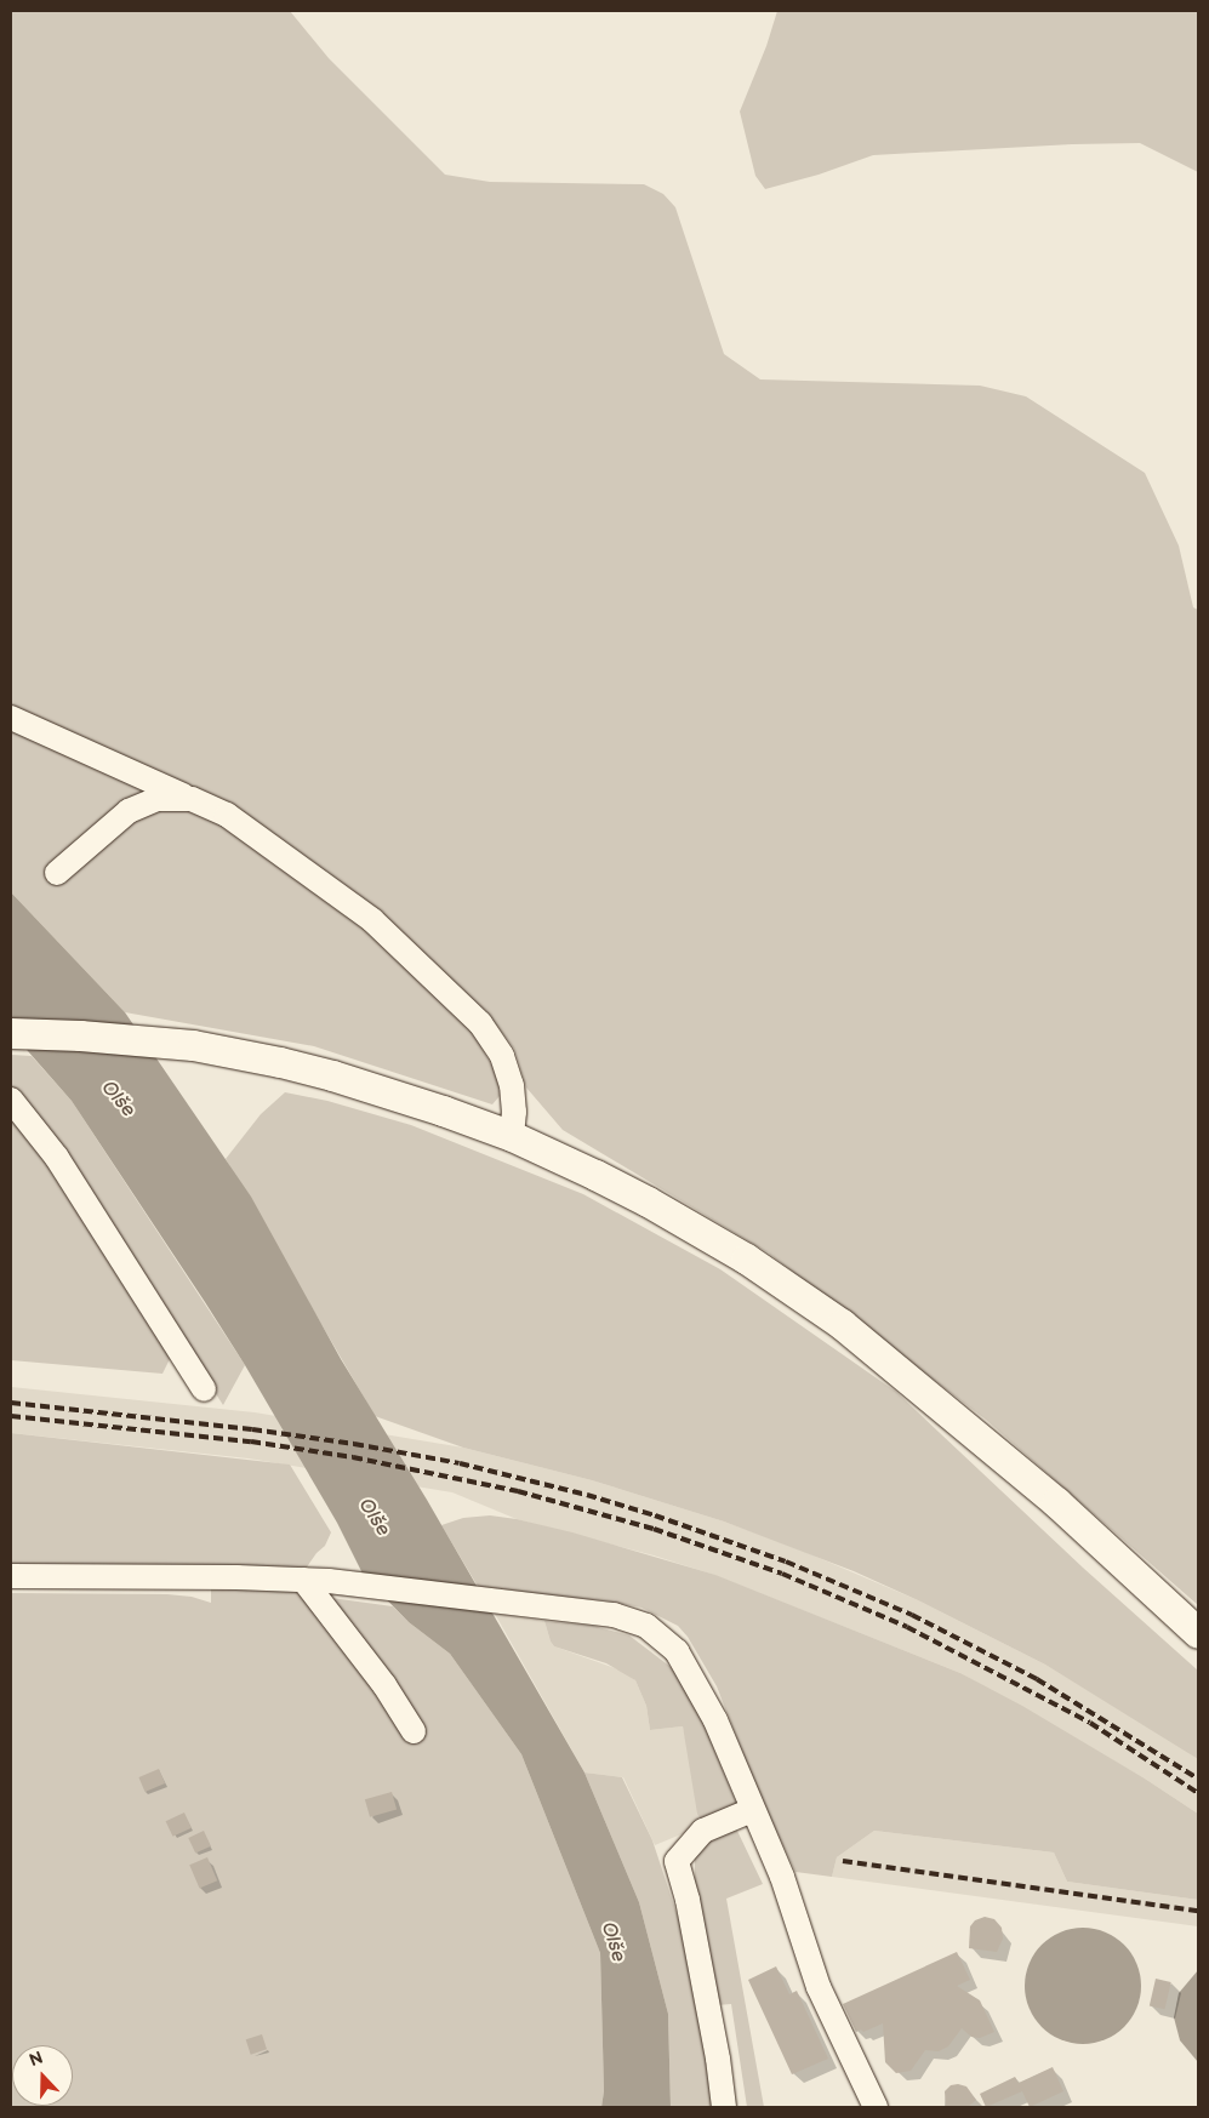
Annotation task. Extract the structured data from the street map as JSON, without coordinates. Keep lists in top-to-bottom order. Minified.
{"water":["Olše"],"north":"top"}
